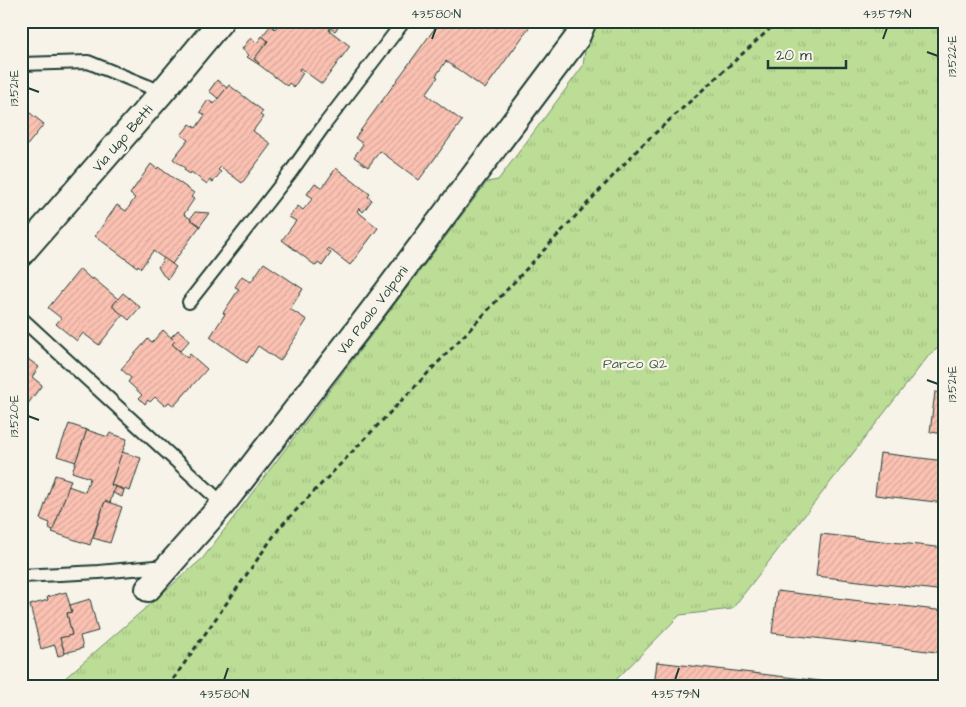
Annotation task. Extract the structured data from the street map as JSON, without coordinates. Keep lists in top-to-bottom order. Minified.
{"streets":{"street":["Via Ugo Betti","Via Paolo Volponi"]},"parks":["Parco Q2"],"scale_bar":"20 m","coordinates":["43.580°N","43.579°N","13.522°E","13.521°E","13.520°E"]}
